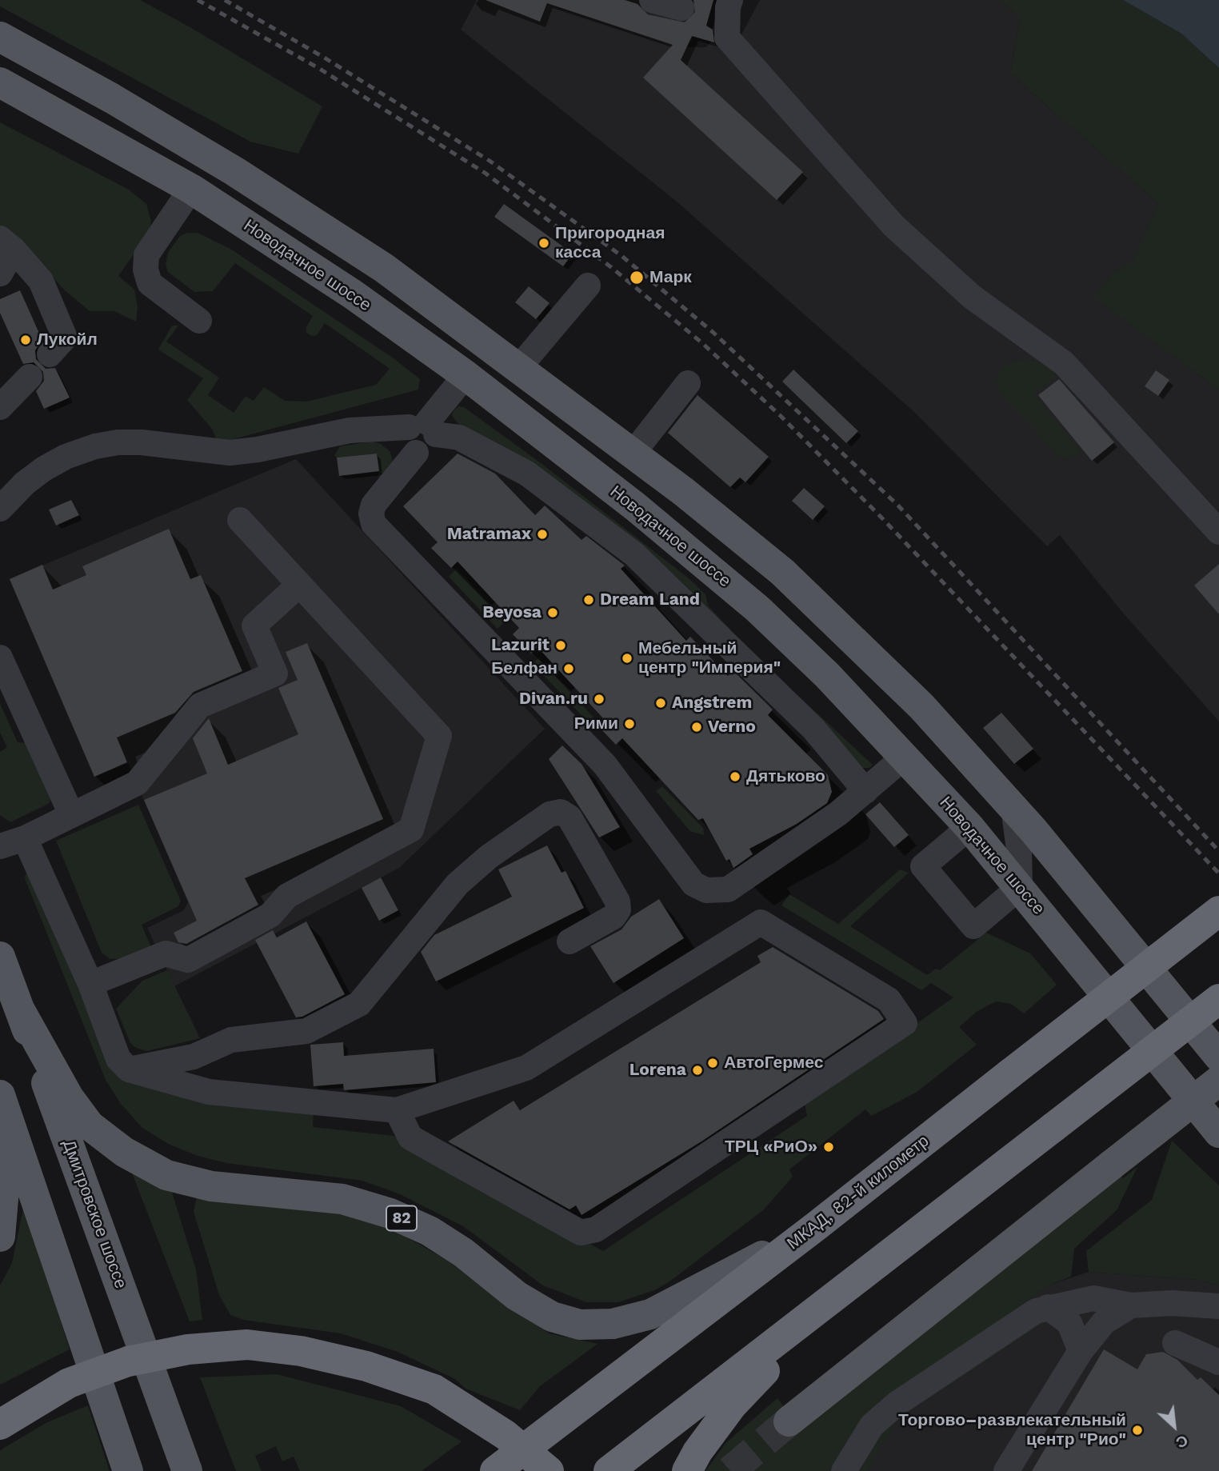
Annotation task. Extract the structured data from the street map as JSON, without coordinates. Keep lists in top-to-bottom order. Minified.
{"streets":{"highway":["МКАД, 82-й километр"],"main road":["Новодачное шоссе","Дмитровское шоссе","82"]},"crossings":[["МКАД, 82-й километр","82"],["Дмитровское шоссе","82"]],"places":["Пригородная касса","Марк","Лукойл","Matramax","Dream Land","Beyosa","Lazurit","Мебельный центр \"Империя\"","Белфан","Divan.ru","Angstrem","Рими","Verno","Дятьково","АвтоГермес","Lorena","ТРЦ «РиО»","Торгово–развлекательный центр \"Рио\""],"north":"bottom right"}
